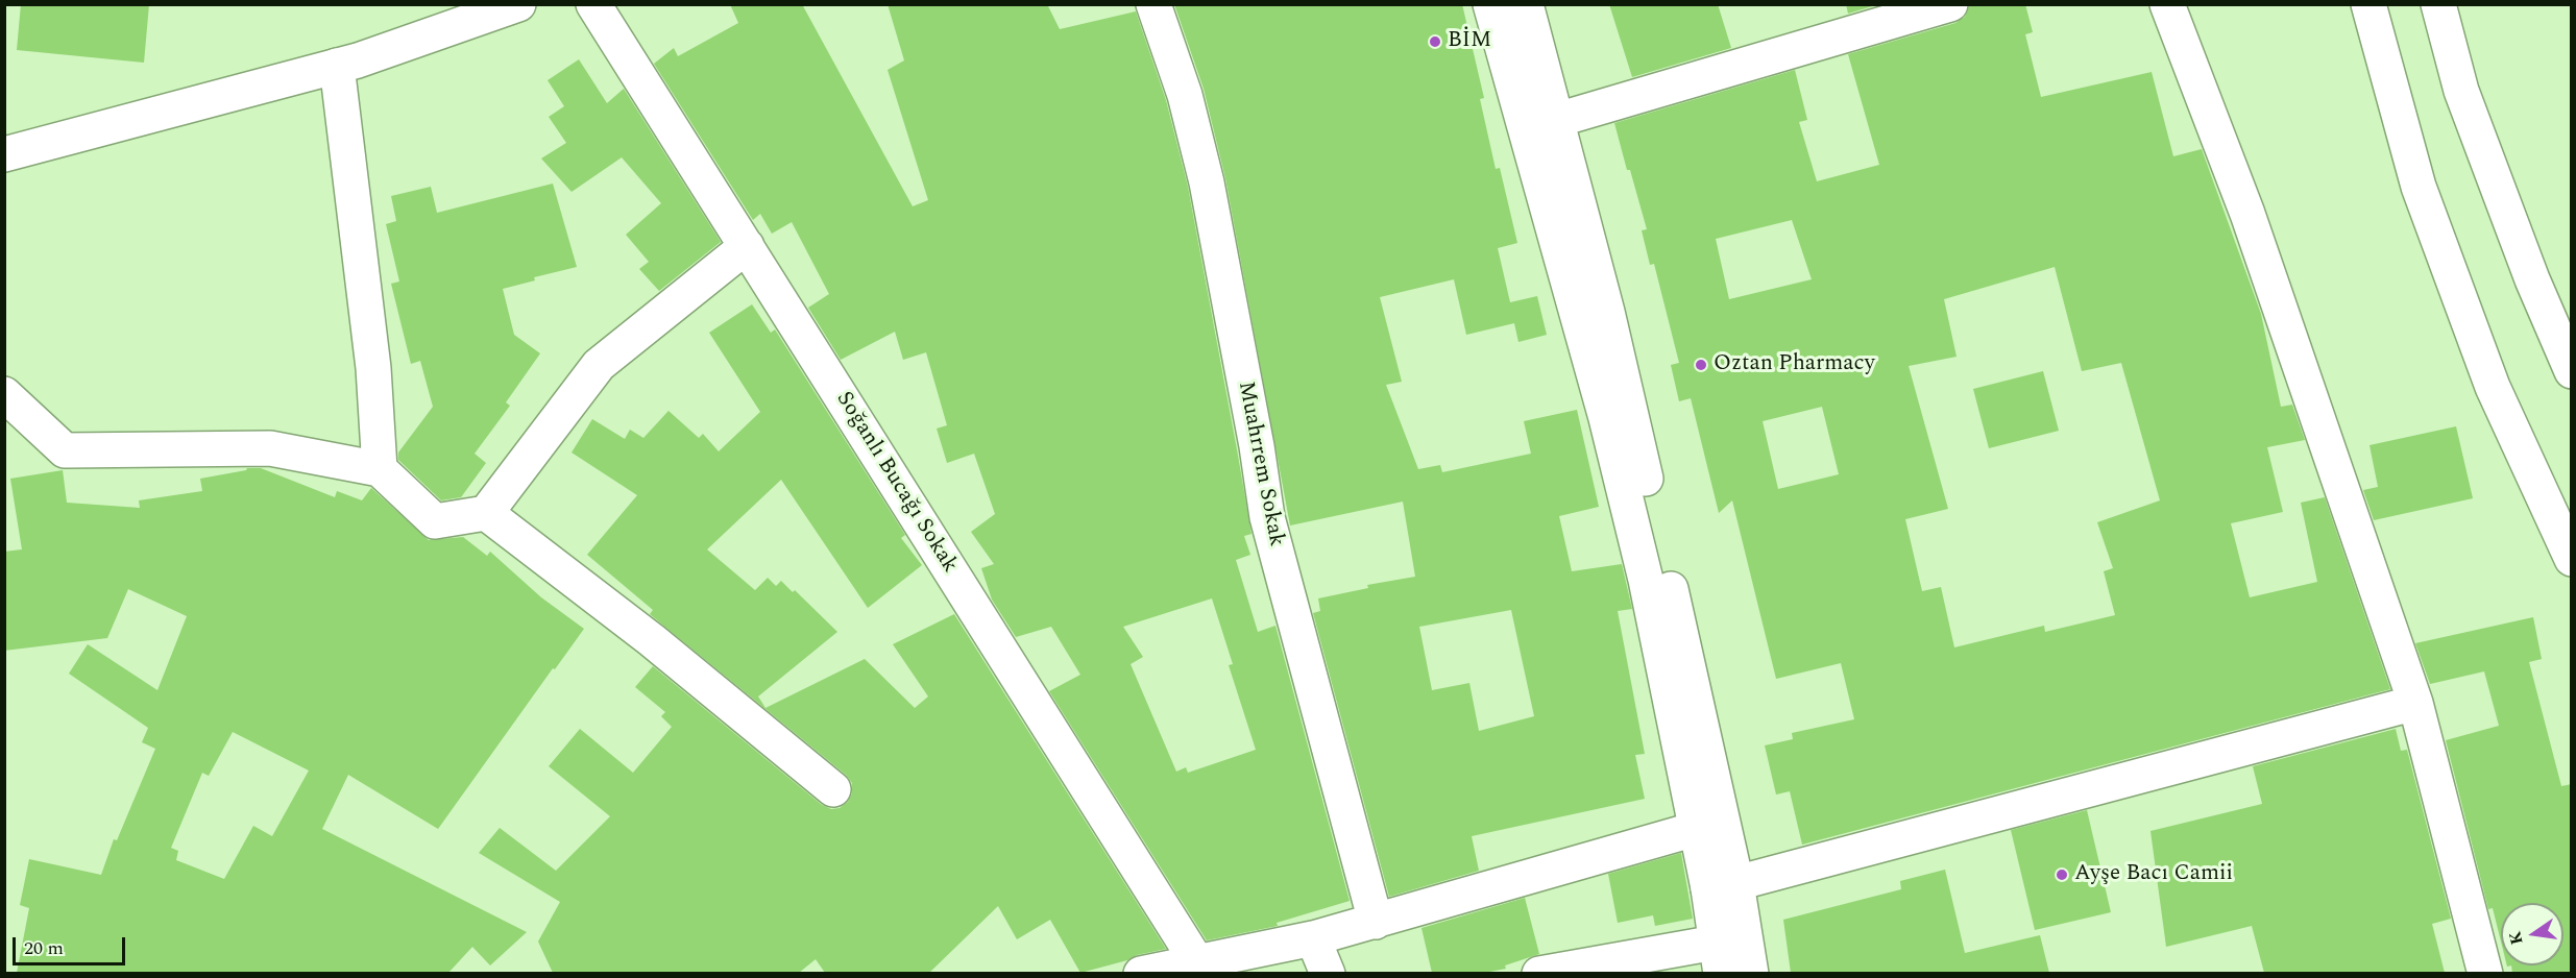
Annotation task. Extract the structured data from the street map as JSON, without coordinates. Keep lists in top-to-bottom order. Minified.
{"streets":{"street":["Muahrrem Sokak","Soğanlı Bucağı Sokak"]},"places":["BİM","Oztan Pharmacy","Ayşe Bacı Camii"],"scale_bar":"20 m","north":"left"}
